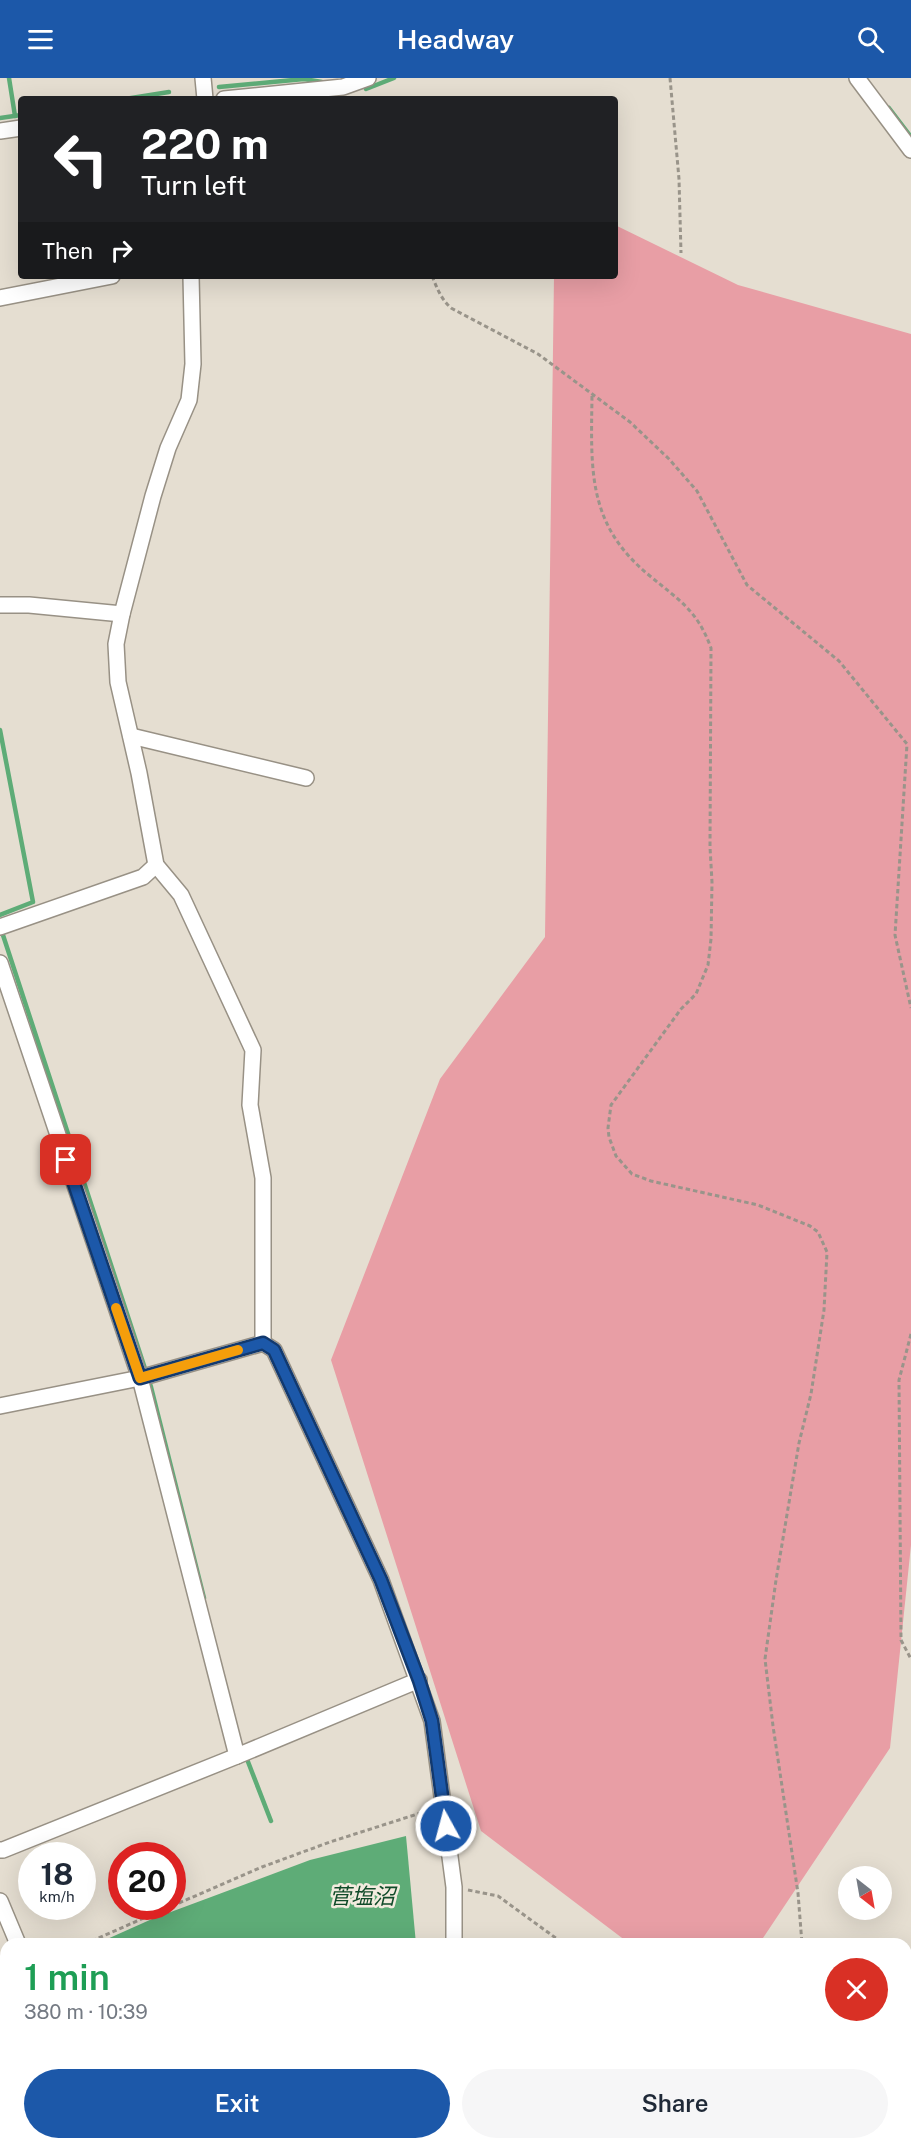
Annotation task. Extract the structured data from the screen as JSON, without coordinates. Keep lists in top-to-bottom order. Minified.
{"water":["菅塩沼"],"north":"bottom right","page":{"header":"Headway","turn":["220 m","Turn left"],"then":"Then","speed":"18 km/h","limit":"20","heading":["1 min","380 m · 10:39"],"buttons":["Exit","Share"]}}
